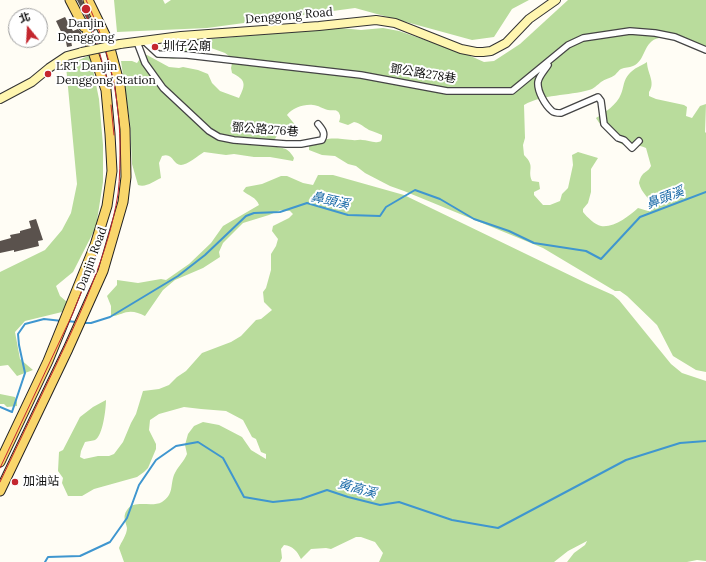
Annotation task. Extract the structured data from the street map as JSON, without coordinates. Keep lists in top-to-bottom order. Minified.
{"streets":{"main road":["Danjin Road"],"street":["Denggong Road","鄧公路278巷","鄧公路276巷"]},"crossings":[["Denggong Road","鄧公路278巷"],["Denggong Road","鄧公路276巷"],["鄧公路278巷","鄧公路276巷"]],"water":["鼻頭溪","黃高溪"],"places":["Danjin Denggong","圳仔公廟","LRT Danjin Denggong Station","加油站"],"north":"top"}
